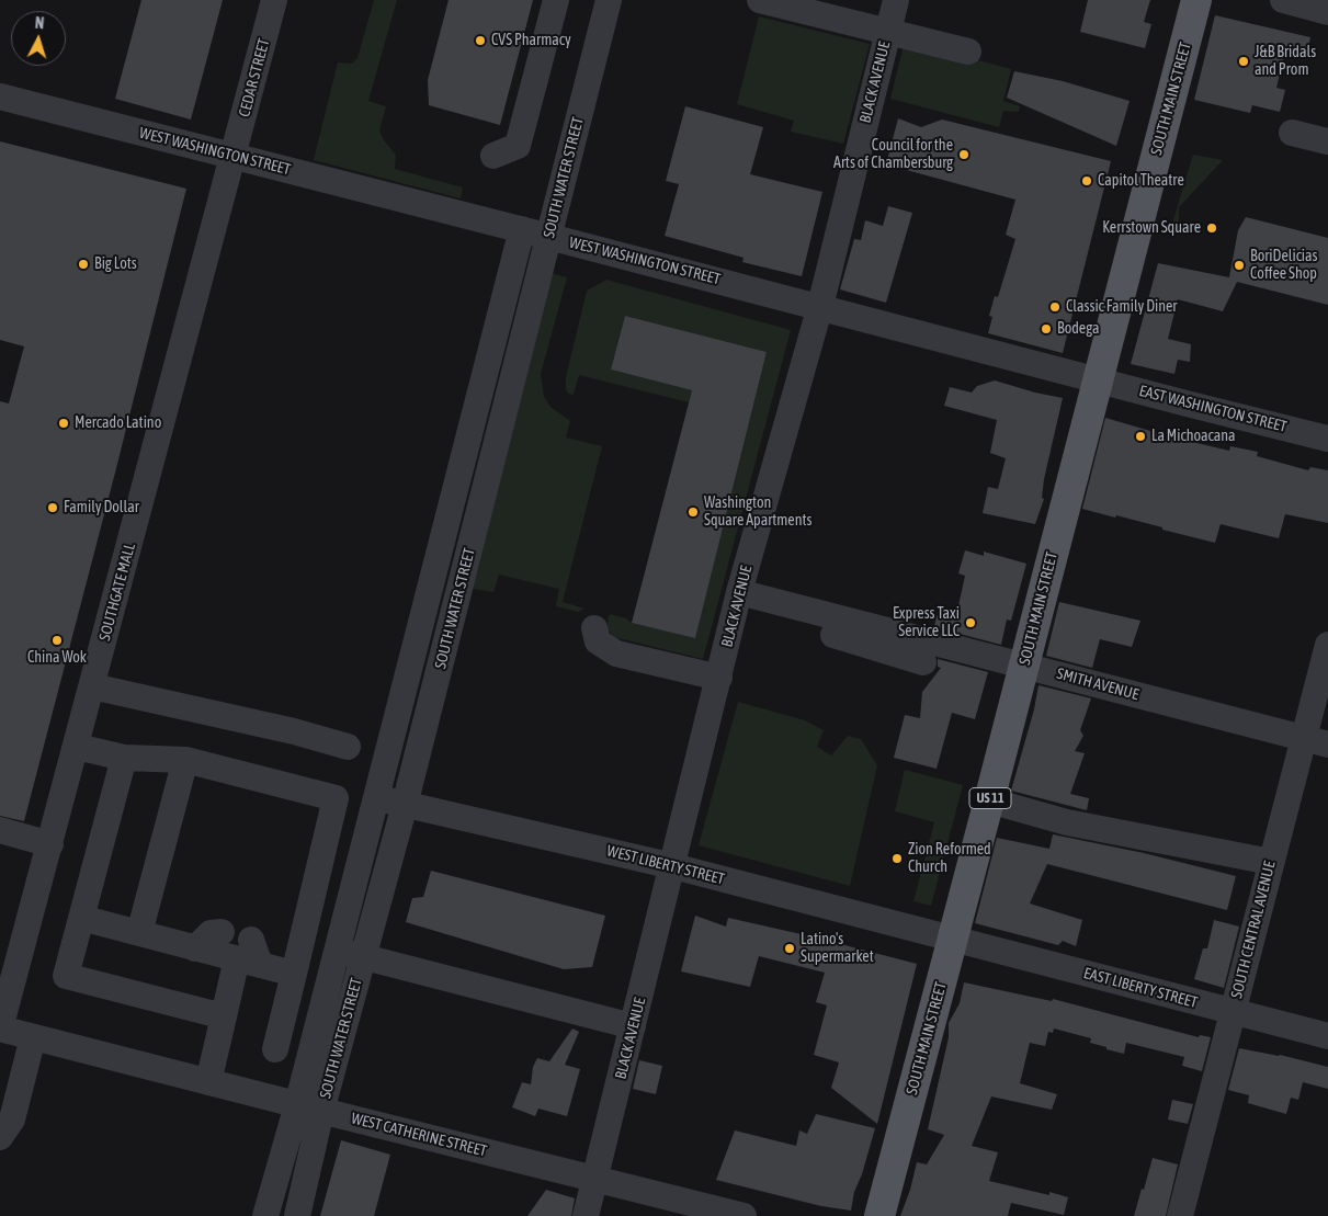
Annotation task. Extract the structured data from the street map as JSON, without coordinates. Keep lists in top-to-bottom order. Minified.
{"streets":{"main road":["SOUTH MAIN STREET","US 11"],"street":["CEDAR STREET","BLACK AVENUE","WEST WASHINGTON STREET","SOUTH WATER STREET","EAST WASHINGTON STREET","SOUTHGATE MALL","SMITH AVENUE","WEST LIBERTY STREET","SOUTH CENTRAL AVENUE","EAST LIBERTY STREET","WEST CATHERINE STREET"]},"crossings":[["CEDAR STREET","WEST WASHINGTON STREET"],["CEDAR STREET","SOUTHGATE MALL"],["BLACK AVENUE","WEST WASHINGTON STREET"],["BLACK AVENUE","SMITH AVENUE"],["BLACK AVENUE","WEST LIBERTY STREET"],["BLACK AVENUE","WEST CATHERINE STREET"],["SOUTH MAIN STREET","WEST WASHINGTON STREET"],["SOUTH MAIN STREET","EAST WASHINGTON STREET"],["SOUTH MAIN STREET","SMITH AVENUE"],["SOUTH MAIN STREET","WEST LIBERTY STREET"],["SOUTH MAIN STREET","EAST LIBERTY STREET"],["WEST WASHINGTON STREET","SOUTH WATER STREET"],["WEST WASHINGTON STREET","EAST WASHINGTON STREET"],["WEST WASHINGTON STREET","SOUTHGATE MALL"],["SOUTH WATER STREET","WEST LIBERTY STREET"],["SOUTH WATER STREET","WEST CATHERINE STREET"],["SOUTHGATE MALL","WEST CATHERINE STREET"],["SMITH AVENUE","SOUTH CENTRAL AVENUE"],["WEST LIBERTY STREET","EAST LIBERTY STREET"],["SOUTH CENTRAL AVENUE","EAST LIBERTY STREET"]],"places":["CVS Pharmacy","J&B Bridals and Prom","Council for the Arts of Chambersburg","Capitol Theatre","Kerrstown Square","Big Lots","BoriDelicias Coffee Shop","Classic Family Diner","Bodega","Mercado Latino","La Michoacana","Family Dollar","Washington Square Apartments","Express Taxi Service LLC","China Wok","Zion Reformed Church","Latino's Supermarket"],"north":"top"}
